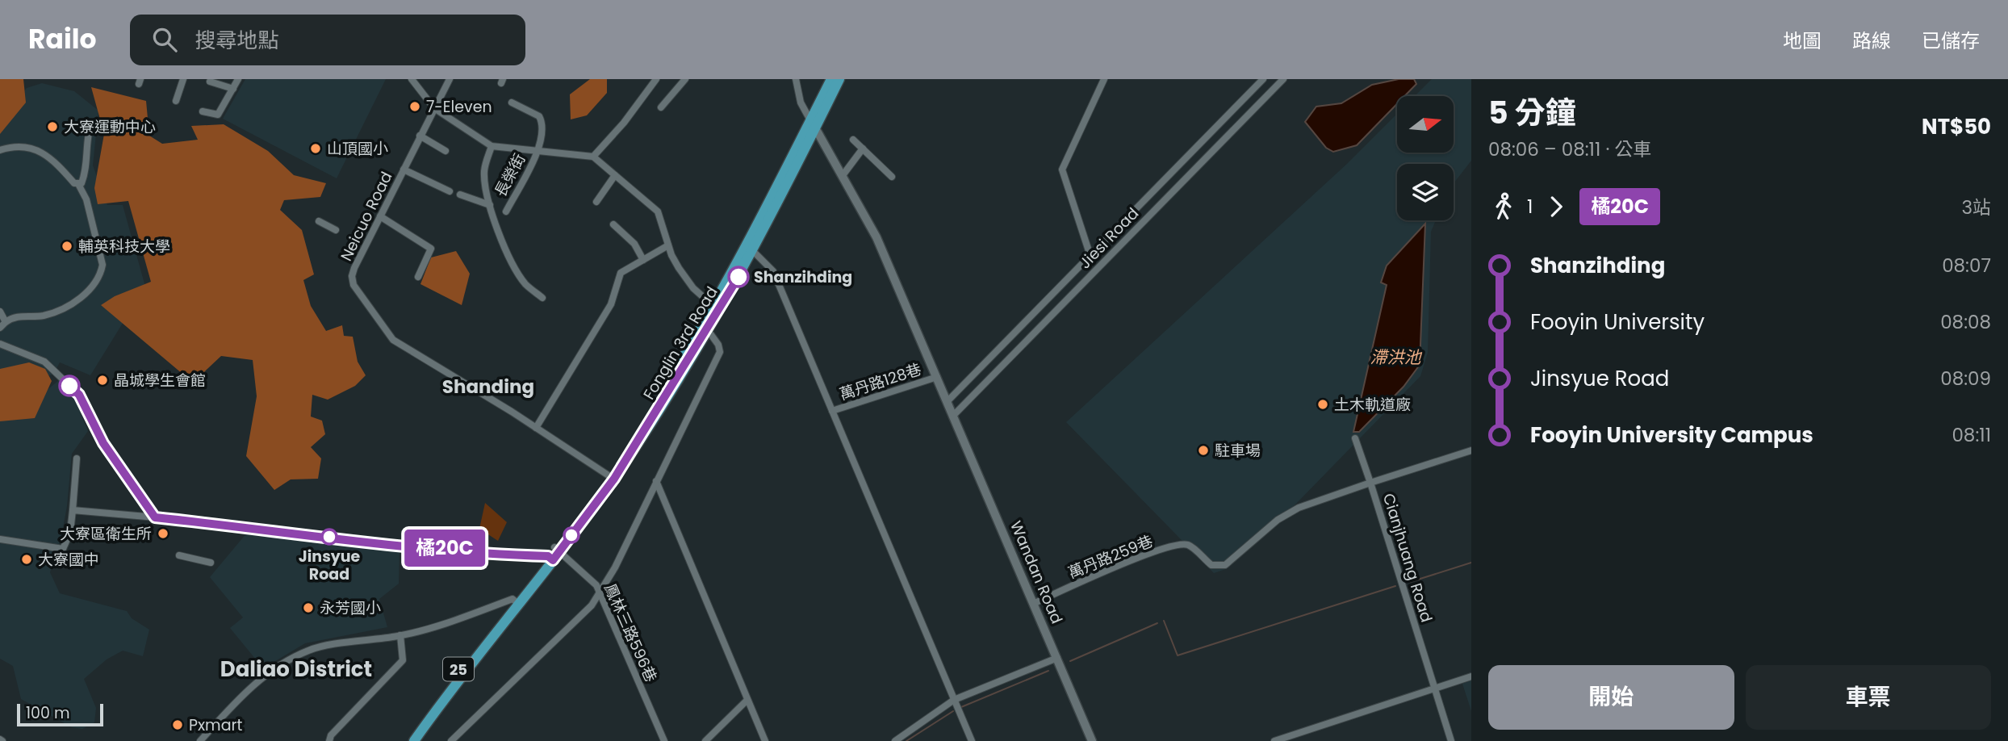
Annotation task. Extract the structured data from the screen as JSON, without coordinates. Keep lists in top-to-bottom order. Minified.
{"streets":{"main road":["Fonglin 3rd Road","25"],"street":["長榮街","Neicuo Road","Jiesi Road","萬丹路128巷","萬丹路259巷","Cianjhuang Road","Wandan Road","鳳林三路596巷"]},"crossings":[["Neicuo Road","Fonglin 3rd Road"],["Jiesi Road","Wandan Road"],["Fonglin 3rd Road","鳳林三路596巷"],["Fonglin 3rd Road","25"],["萬丹路259巷","Cianjhuang Road"],["萬丹路259巷","Wandan Road"],["鳳林三路596巷","25"]],"districts":["Shanding","Daliao District"],"water":["滯洪池"],"places":["7-Eleven","大寮運動中心","山頂國小","輔英科技大學","Shanzihding","晶城學生會館","土木軌道廠","駐車場","大寮區衛生所","Jinsyue Road","大寮國中","永芳國小","Pxmart"],"lines":["bus line 橘20C"],"scale_bar":"100 m","north":"right","page":{"header":"Railo","search":"搜尋地點","nav":["地圖","路線","已儲存"],"on_map":"橘20C","heading":["5 分鐘","08:06 – 08:11 · 公車","NT$50"],"legs":["1","橘20C","3站"],"list":[{"name":"Shanzihding","value":"08:07"},{"name":"Fooyin University","value":"08:08"},{"name":"Jinsyue Road","value":"08:09"},{"name":"Fooyin University Campus","value":"08:11"}],"buttons":["開始","車票"],"scale":"100 m"}}
